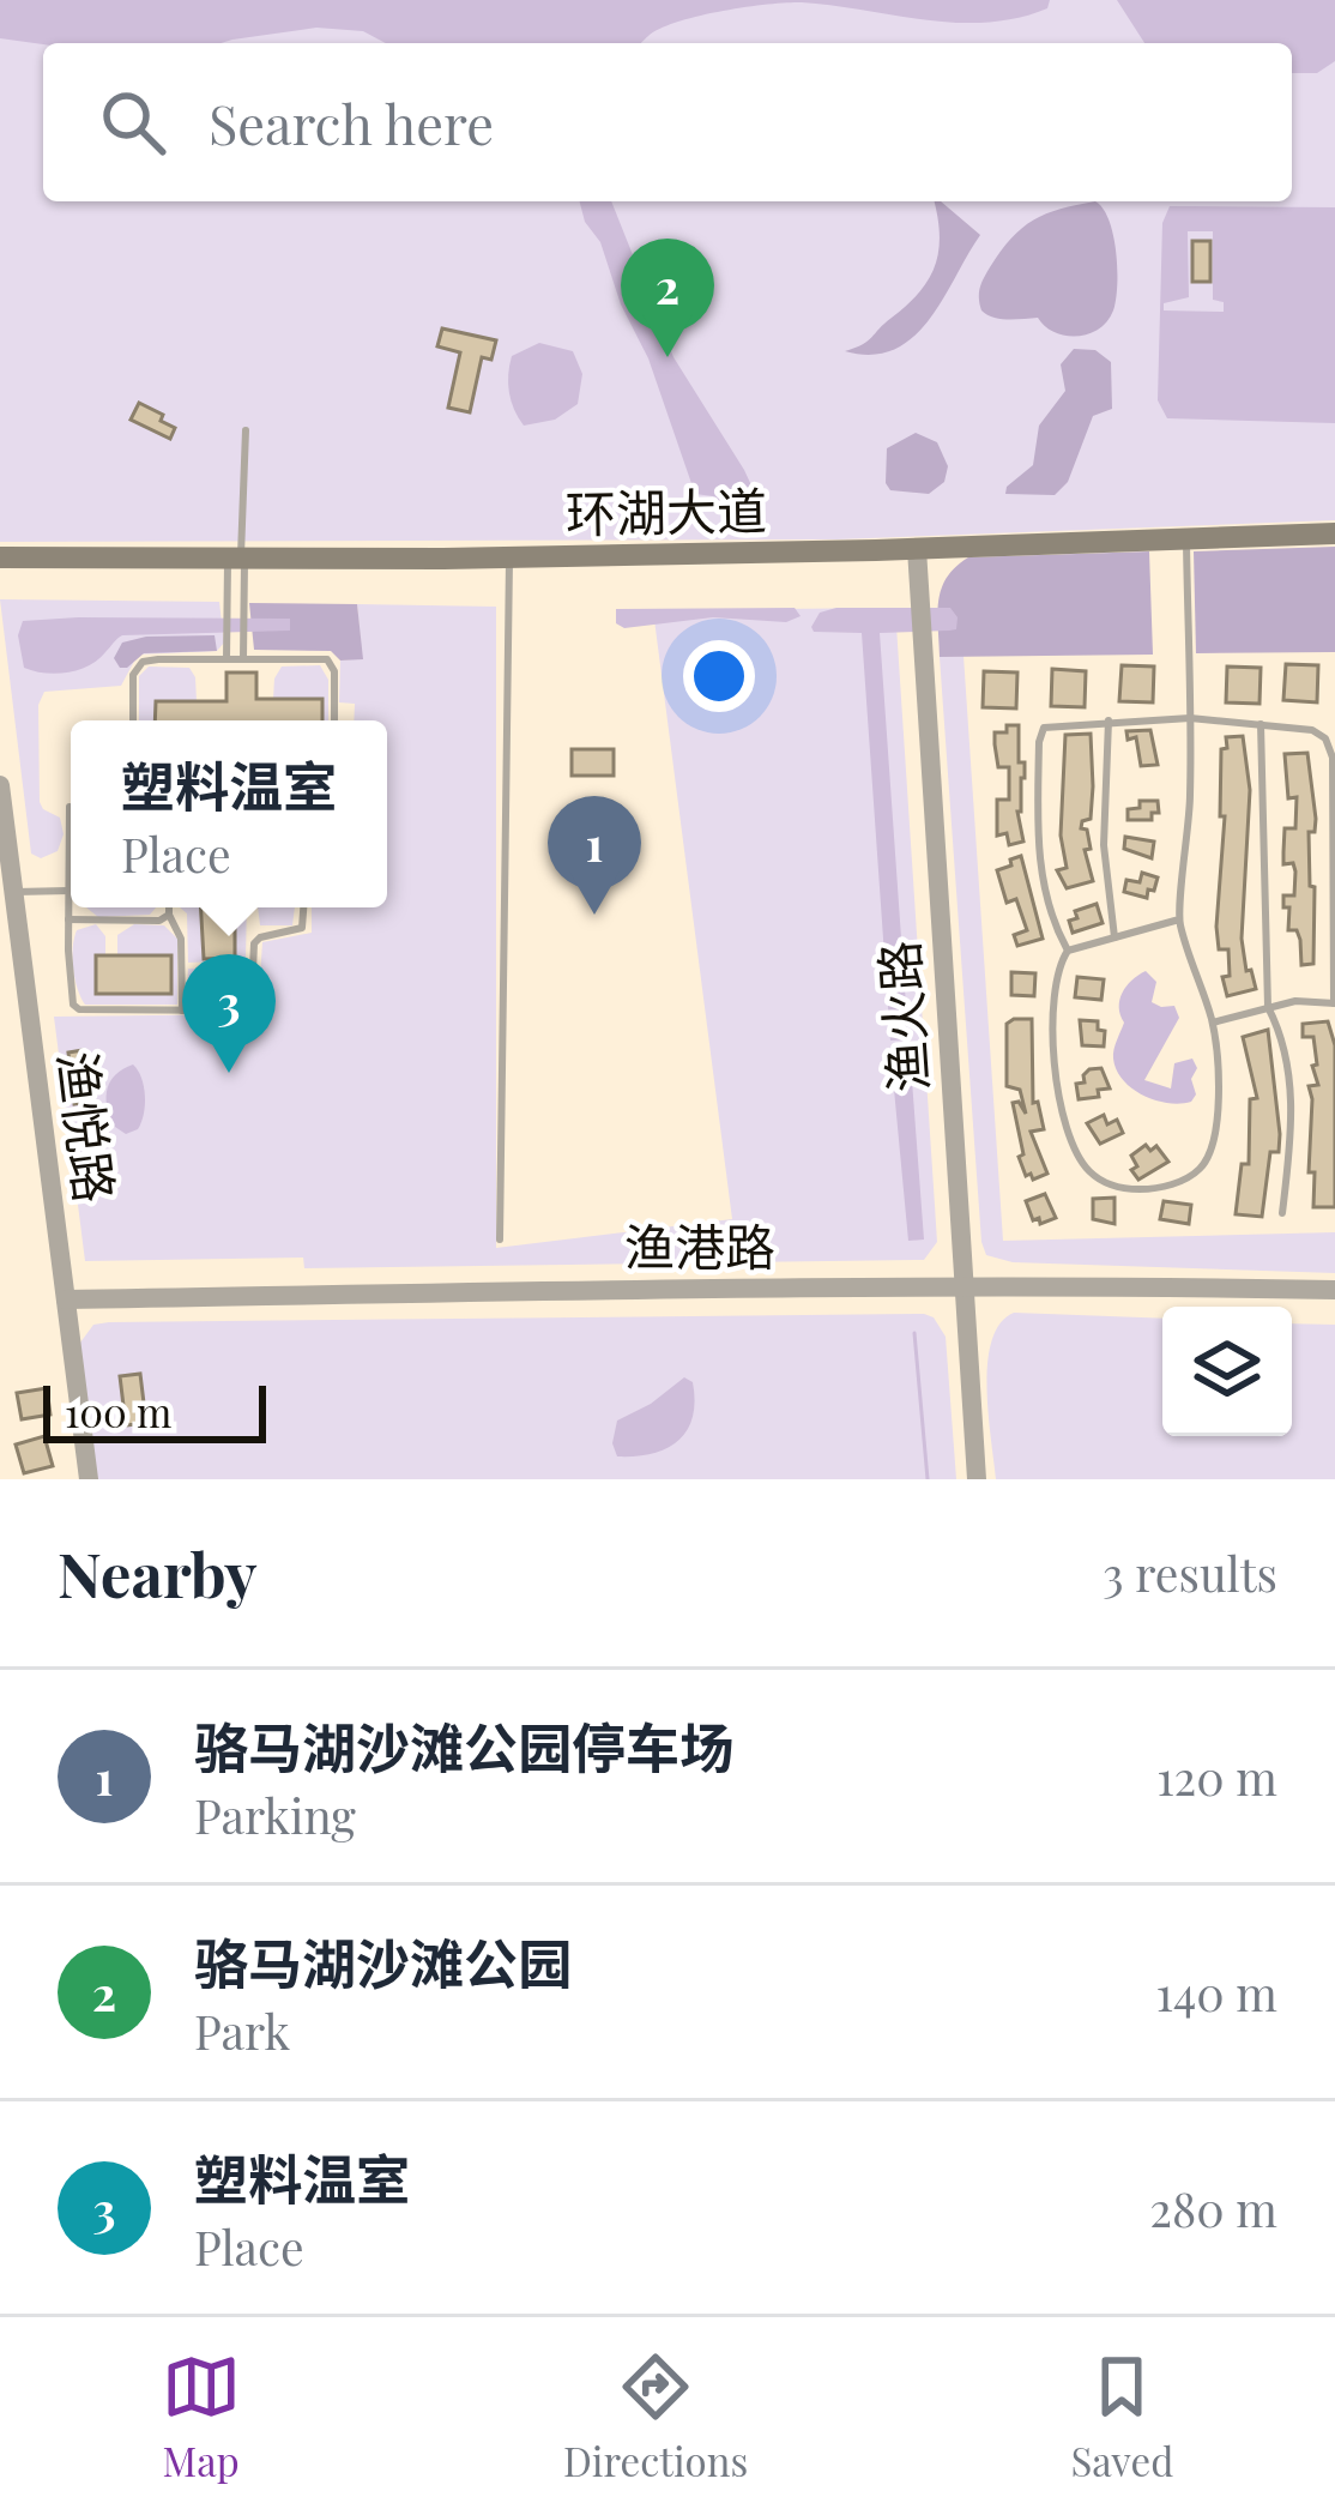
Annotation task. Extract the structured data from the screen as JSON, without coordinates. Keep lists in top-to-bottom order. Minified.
{"streets":{"main road":["环湖大道"],"street":["渔火路","渔悦路","渔港路"]},"crossings":[["环湖大道","渔火路"],["渔火路","渔港路"],["渔悦路","渔港路"]],"scale_bar":"100 m","page":{"search":"Search here","pins":["2","1","3"],"popup":["塑料温室","Place"],"scale":"100 m","heading":["Nearby","3 results"],"list":[{"mark":"1","name":"骆马湖沙滩公园停车场","note":"Parking","value":"120 m"},{"mark":"2","name":"骆马湖沙滩公园","note":"Park","value":"140 m"},{"mark":"3","name":"塑料温室","note":"Place","value":"280 m"}],"nav":["Map","Directions","Saved"]}}
